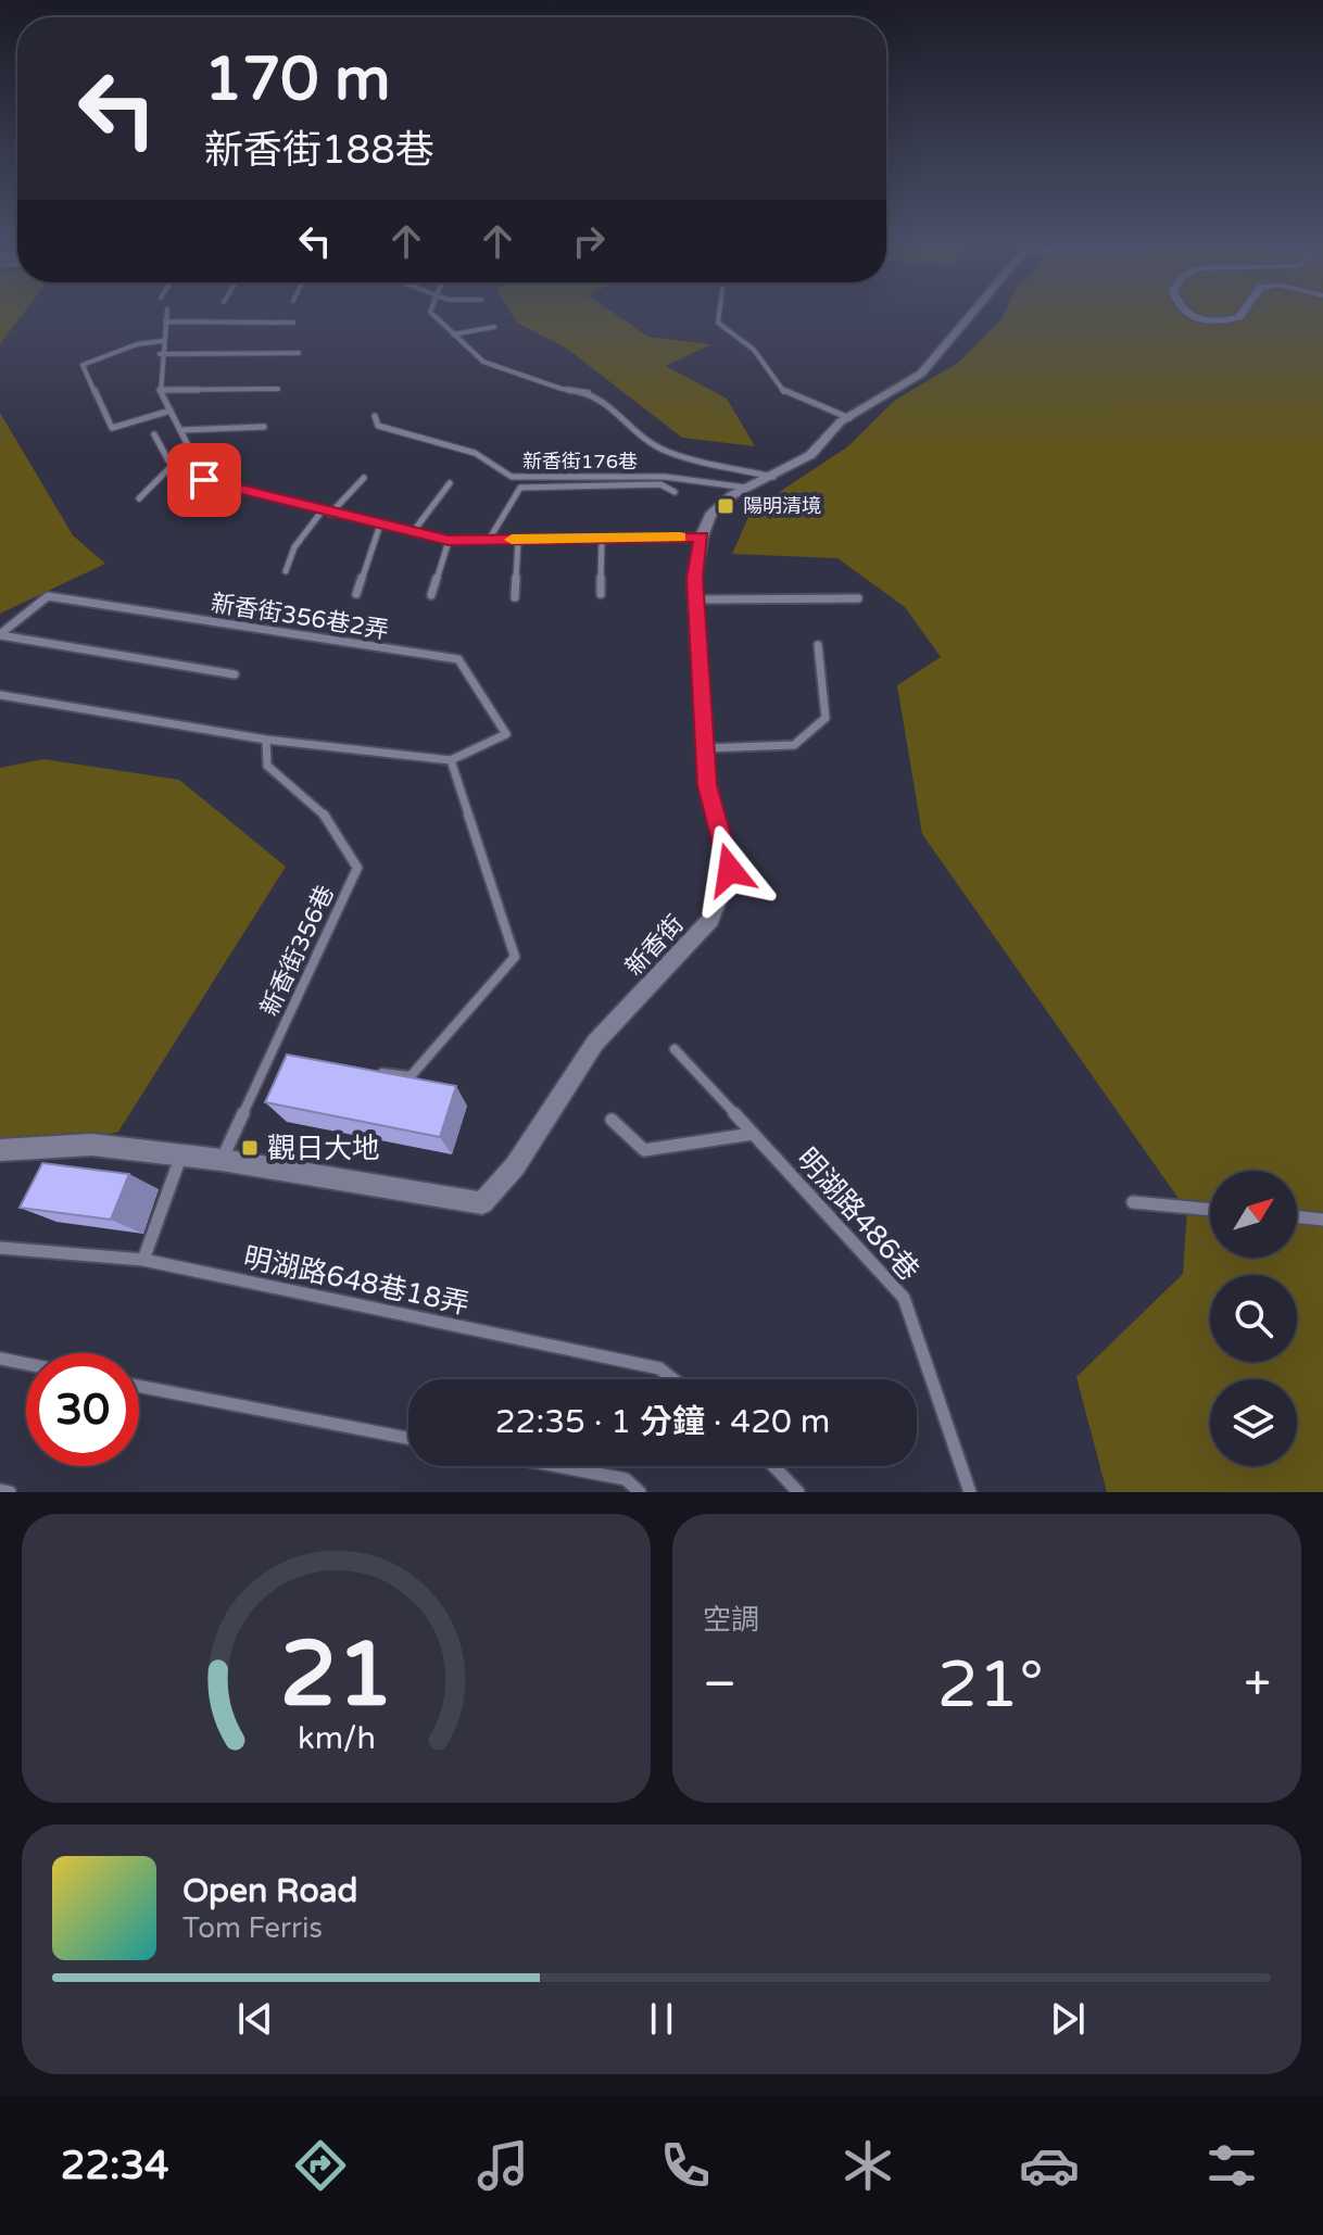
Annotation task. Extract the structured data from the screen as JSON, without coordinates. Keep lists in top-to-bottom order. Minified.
{"streets":{"street":["新香街"],"lane":["新香街176巷","新香街356巷2弄","新香街356巷","明湖路486巷","明湖路648巷18弄"]},"crossings":[["新香街176巷","新香街"],["新香街","新香街356巷"]],"places":{"transit":["陽明清境","觀日大地"]},"north":"top right","page":{"turn":["170 m","新香街188巷"],"limit":"30","trip":"22:35 · 1 分鐘 · 420 m","tile":"空調","heat":["−","21°","+"],"song":["Open Road","Tom Ferris"],"tabs":"22:34","gauge":["21","km/h"]}}
